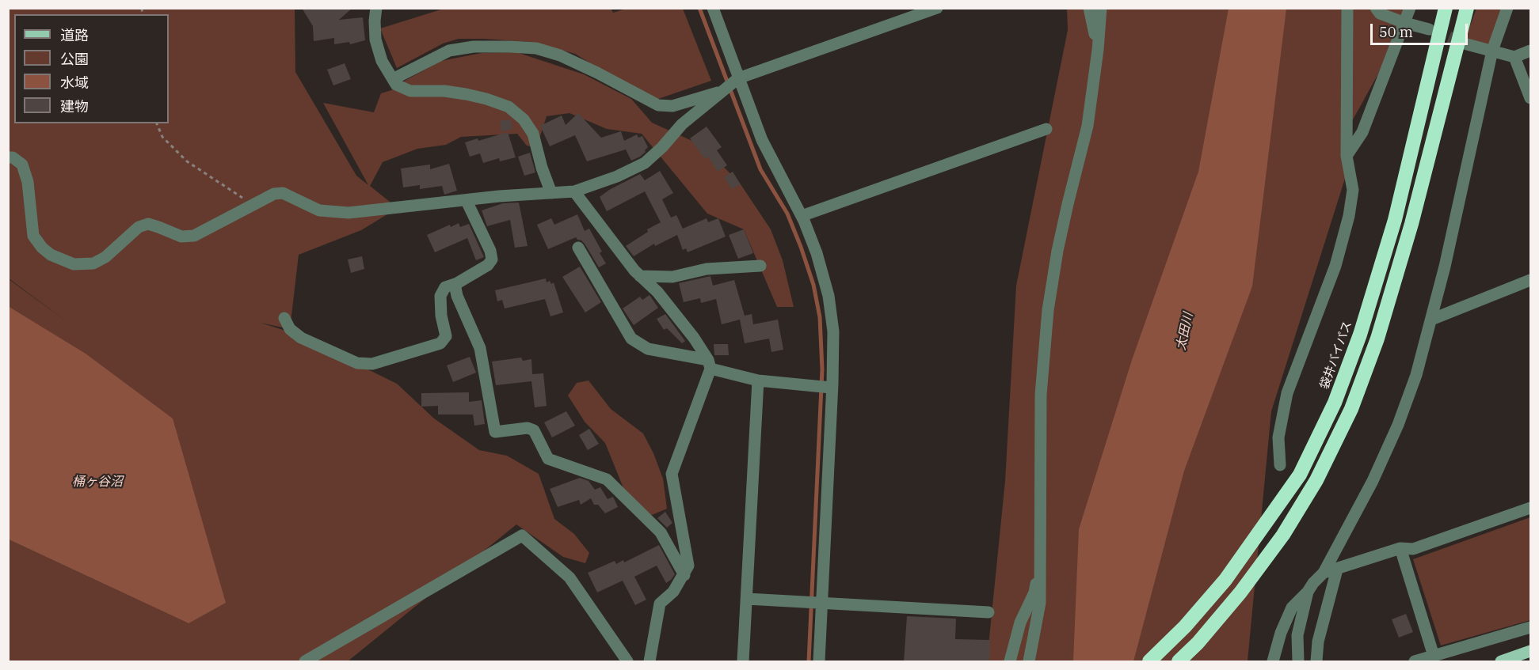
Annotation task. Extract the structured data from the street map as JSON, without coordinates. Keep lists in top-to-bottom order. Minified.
{"streets":{"highway":["袋井バイパス"]},"water":["太田川","桶ヶ谷沼"],"legend":["道路","公園","水域","建物"],"scale_bar":"50 m"}
